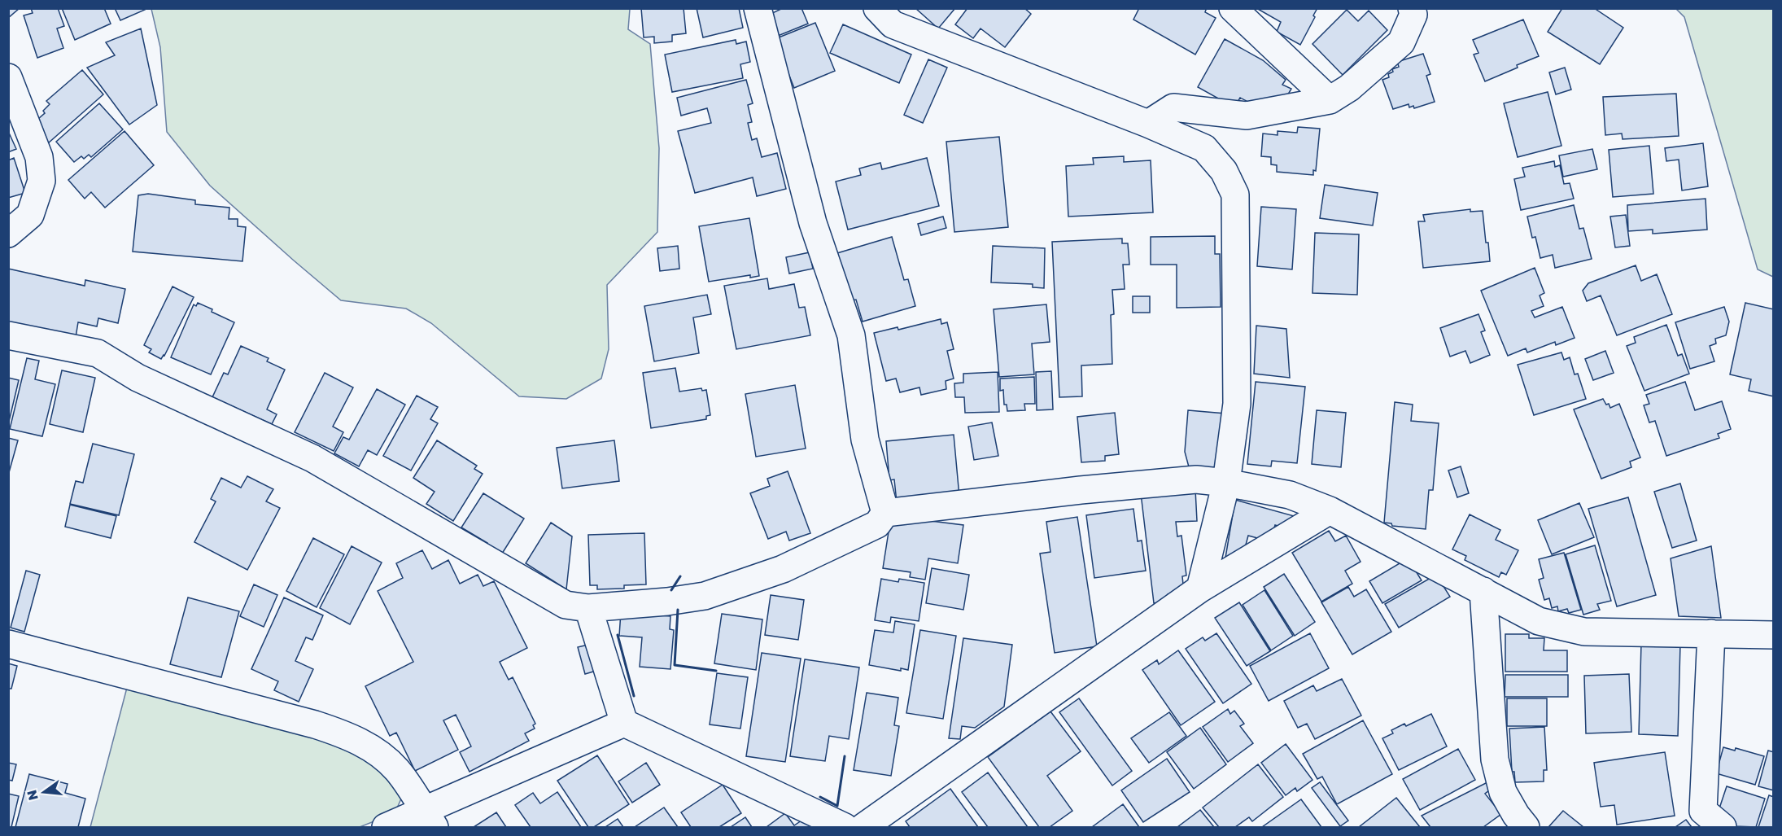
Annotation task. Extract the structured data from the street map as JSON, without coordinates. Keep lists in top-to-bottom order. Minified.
{"north":"left"}
